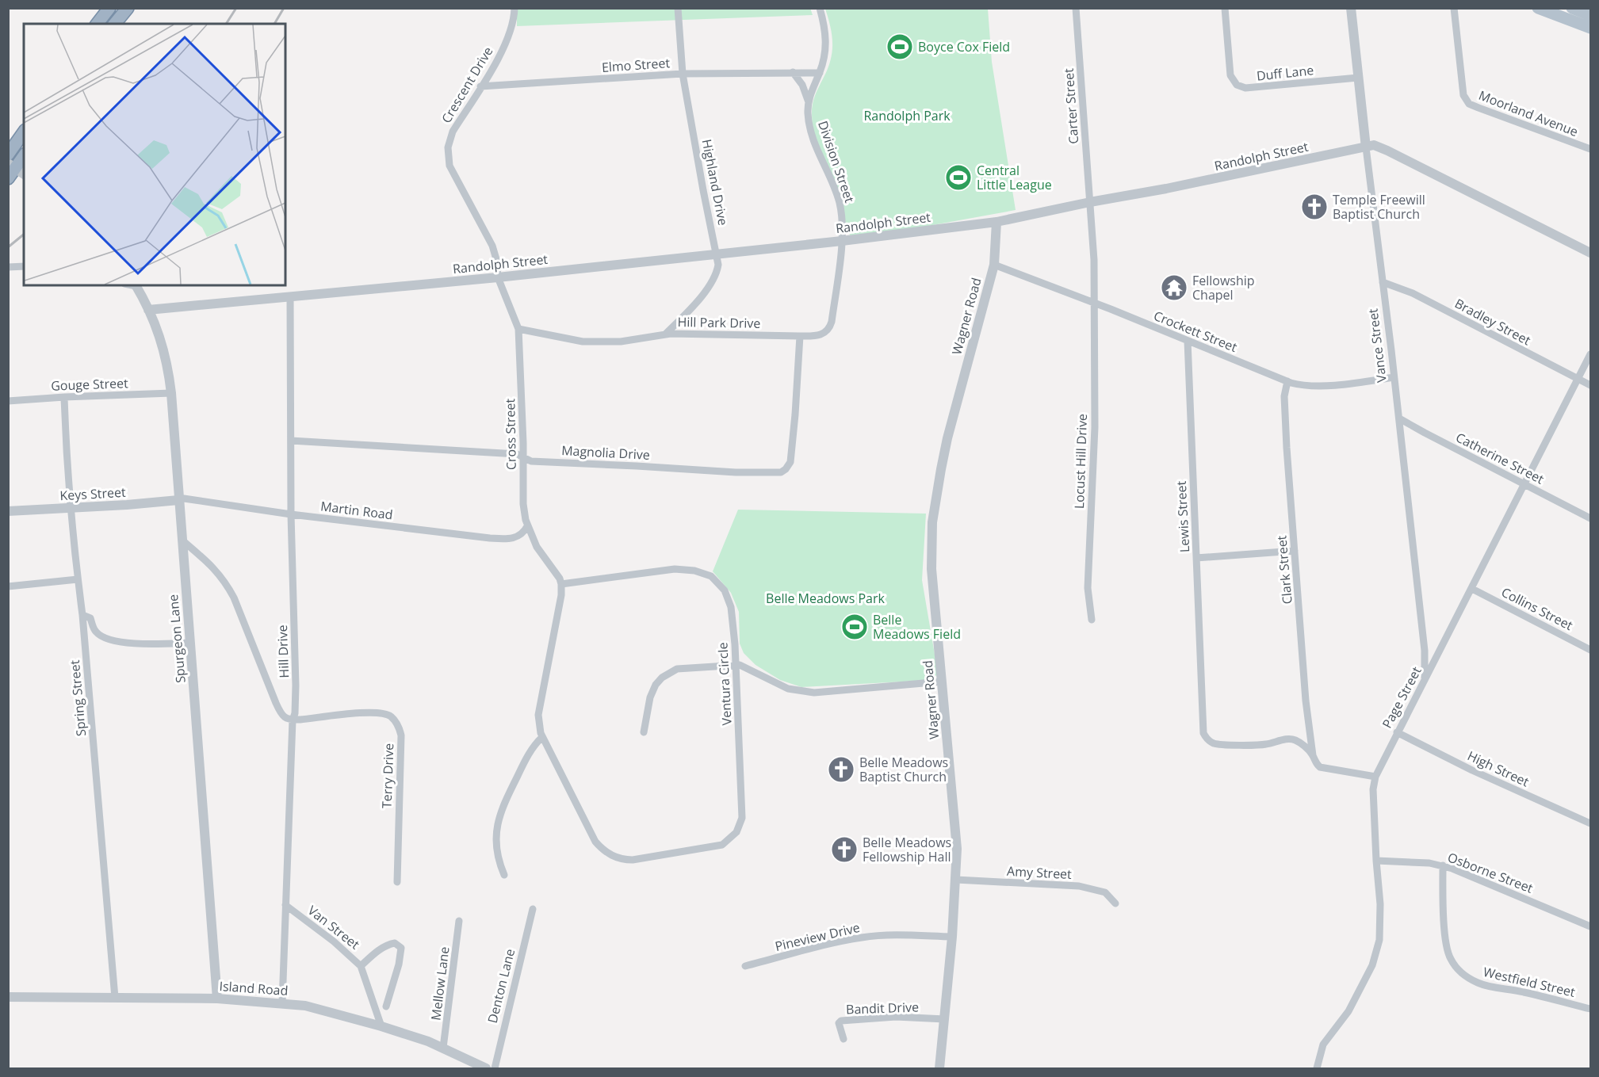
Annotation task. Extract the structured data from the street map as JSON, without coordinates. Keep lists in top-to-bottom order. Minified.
{"streets":{"street":["Elmo Street","Duff Lane","Crescent Drive","Carter Street","Moorland Avenue","Randolph Street","Division Street","Highland Drive","Wagner Road","Bradley Street","Hill Park Drive","Crockett Street","Vance Street","Gouge Street","Cross Street","Magnolia Drive","Catherine Street","Locust Hill Drive","Keys Street","Martin Road","Lewis Street","Clark Street","Collins Street","Spurgeon Lane","Hill Drive","Ventura Circle","Page Street","Spring Street","High Street","Terry Drive","Amy Street","Osborne Street","Van Street","Pineview Drive","Westfield Street","Mellow Lane","Denton Lane","Island Road","Bandit Drive"]},"crossings":[["Elmo Street","Crescent Drive"],["Elmo Street","Division Street"],["Elmo Street","Highland Drive"],["Duff Lane","Vance Street"],["Crescent Drive","Randolph Street"],["Crescent Drive","Cross Street"],["Carter Street","Randolph Street"],["Carter Street","Crockett Street"],["Carter Street","Locust Hill Drive"],["Randolph Street","Division Street"],["Randolph Street","Highland Drive"],["Randolph Street","Wagner Road"],["Randolph Street","Hill Park Drive"],["Randolph Street","Vance Street"],["Randolph Street","Cross Street"],["Randolph Street","Spurgeon Lane"],["Randolph Street","Hill Drive"],["Division Street","Hill Park Drive"],["Highland Drive","Hill Park Drive"],["Wagner Road","Crockett Street"],["Wagner Road","Amy Street"],["Wagner Road","Pineview Drive"],["Wagner Road","Bandit Drive"],["Bradley Street","Vance Street"],["Bradley Street","Page Street"],["Hill Park Drive","Cross Street"],["Hill Park Drive","Magnolia Drive"],["Crockett Street","Vance Street"],["Crockett Street","Locust Hill Drive"],["Crockett Street","Lewis Street"],["Crockett Street","Clark Street"],["Vance Street","Catherine Street"],["Vance Street","Page Street"],["Gouge Street","Spurgeon Lane"],["Gouge Street","Spring Street"],["Cross Street","Magnolia Drive"],["Cross Street","Martin Road"],["Cross Street","Ventura Circle"],["Magnolia Drive","Hill Drive"],["Catherine Street","Page Street"],["Keys Street","Martin Road"],["Keys Street","Spurgeon Lane"],["Keys Street","Spring Street"],["Martin Road","Spurgeon Lane"],["Martin Road","Hill Drive"],["Lewis Street","Clark Street"],["Collins Street","Page Street"],["Spurgeon Lane","Island Road"],["Hill Drive","Terry Drive"],["Hill Drive","Van Street"],["Hill Drive","Island Road"],["Page Street","High Street"],["Page Street","Osborne Street"],["Spring Street","Island Road"],["Osborne Street","Westfield Street"],["Van Street","Island Road"],["Mellow Lane","Island Road"]],"parks":["Randolph Park","Belle Meadows Park"],"places":{"sports":["Boyce Cox Field","Central Little League","Belle Meadows Field"],"church":["Temple Freewill Baptist Church","Belle Meadows Baptist Church","Belle Meadows Fellowship Hall"],"temple":["Fellowship Chapel"]}}
